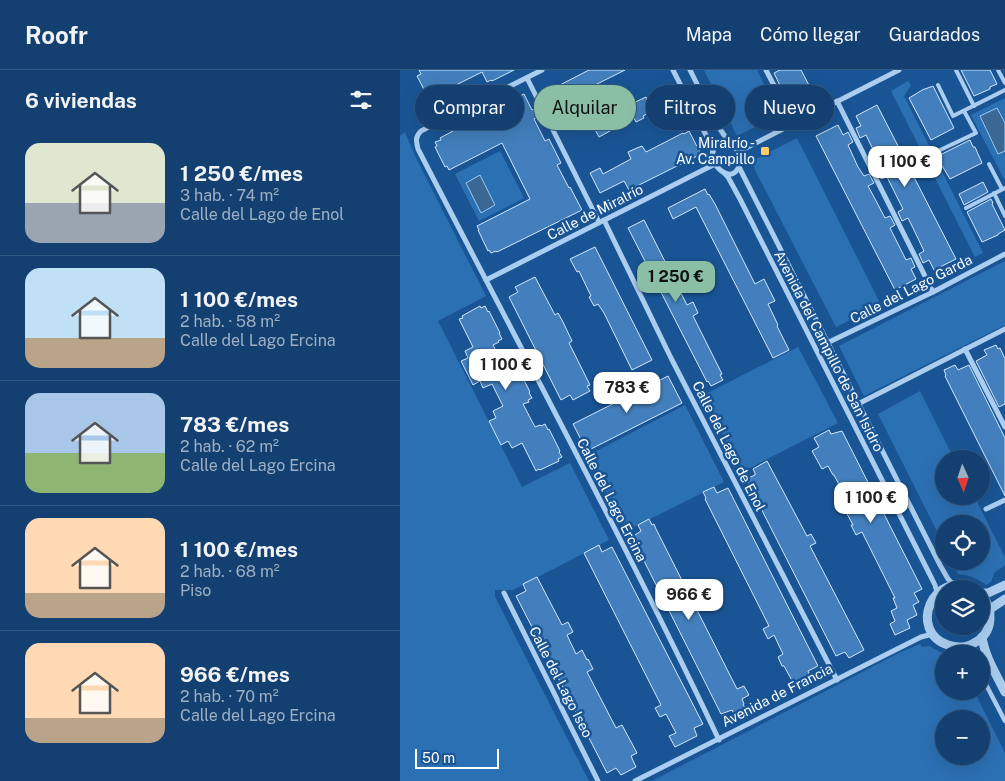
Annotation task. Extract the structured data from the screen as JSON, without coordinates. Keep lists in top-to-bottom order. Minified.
{"streets":{"street":["Calle de Miralrío","Calle del Lago Garda","Avenida del Campillo de San Isidro","Calle del Lago de Enol","Calle del Lago Ercina","Calle del Lago Iseo","Avenida de Francia"]},"crossings":[["Calle de Miralrío","Avenida del Campillo de San Isidro"],["Calle de Miralrío","Calle del Lago de Enol"],["Calle de Miralrío","Calle del Lago Ercina"],["Calle del Lago Garda","Avenida del Campillo de San Isidro"],["Calle del Lago de Enol","Calle del Lago Ercina"],["Calle del Lago de Enol","Avenida de Francia"],["Calle del Lago Ercina","Avenida de Francia"]],"places":{"transit":["Miralrío - Av. Campillo"]},"scale_bar":"50 m","north":"bottom","page":{"header":"Roofr","nav":["Mapa","Cómo llegar","Guardados"],"heading":"6 viviendas","chip":["Comprar","Alquilar","Filtros","Nuevo"],"list":[{"name":"1 250 €/mes","note":"3 hab. · 74 m² · Calle del Lago de Enol"},{"name":"1 100 €/mes","note":"2 hab. · 58 m² · Calle del Lago Ercina"},{"name":"783 €/mes","note":"2 hab. · 62 m² · Calle del Lago Ercina"},{"name":"1 100 €/mes","note":"2 hab. · 68 m² · Piso"},{"name":"966 €/mes","note":"2 hab. · 70 m² · Calle del Lago Ercina"}],"price":["1 100 €","1 250 €","1 100 €","783 €","1 100 €","966 €"],"map_buttons":["+","−"],"scale":"50 m"}}
